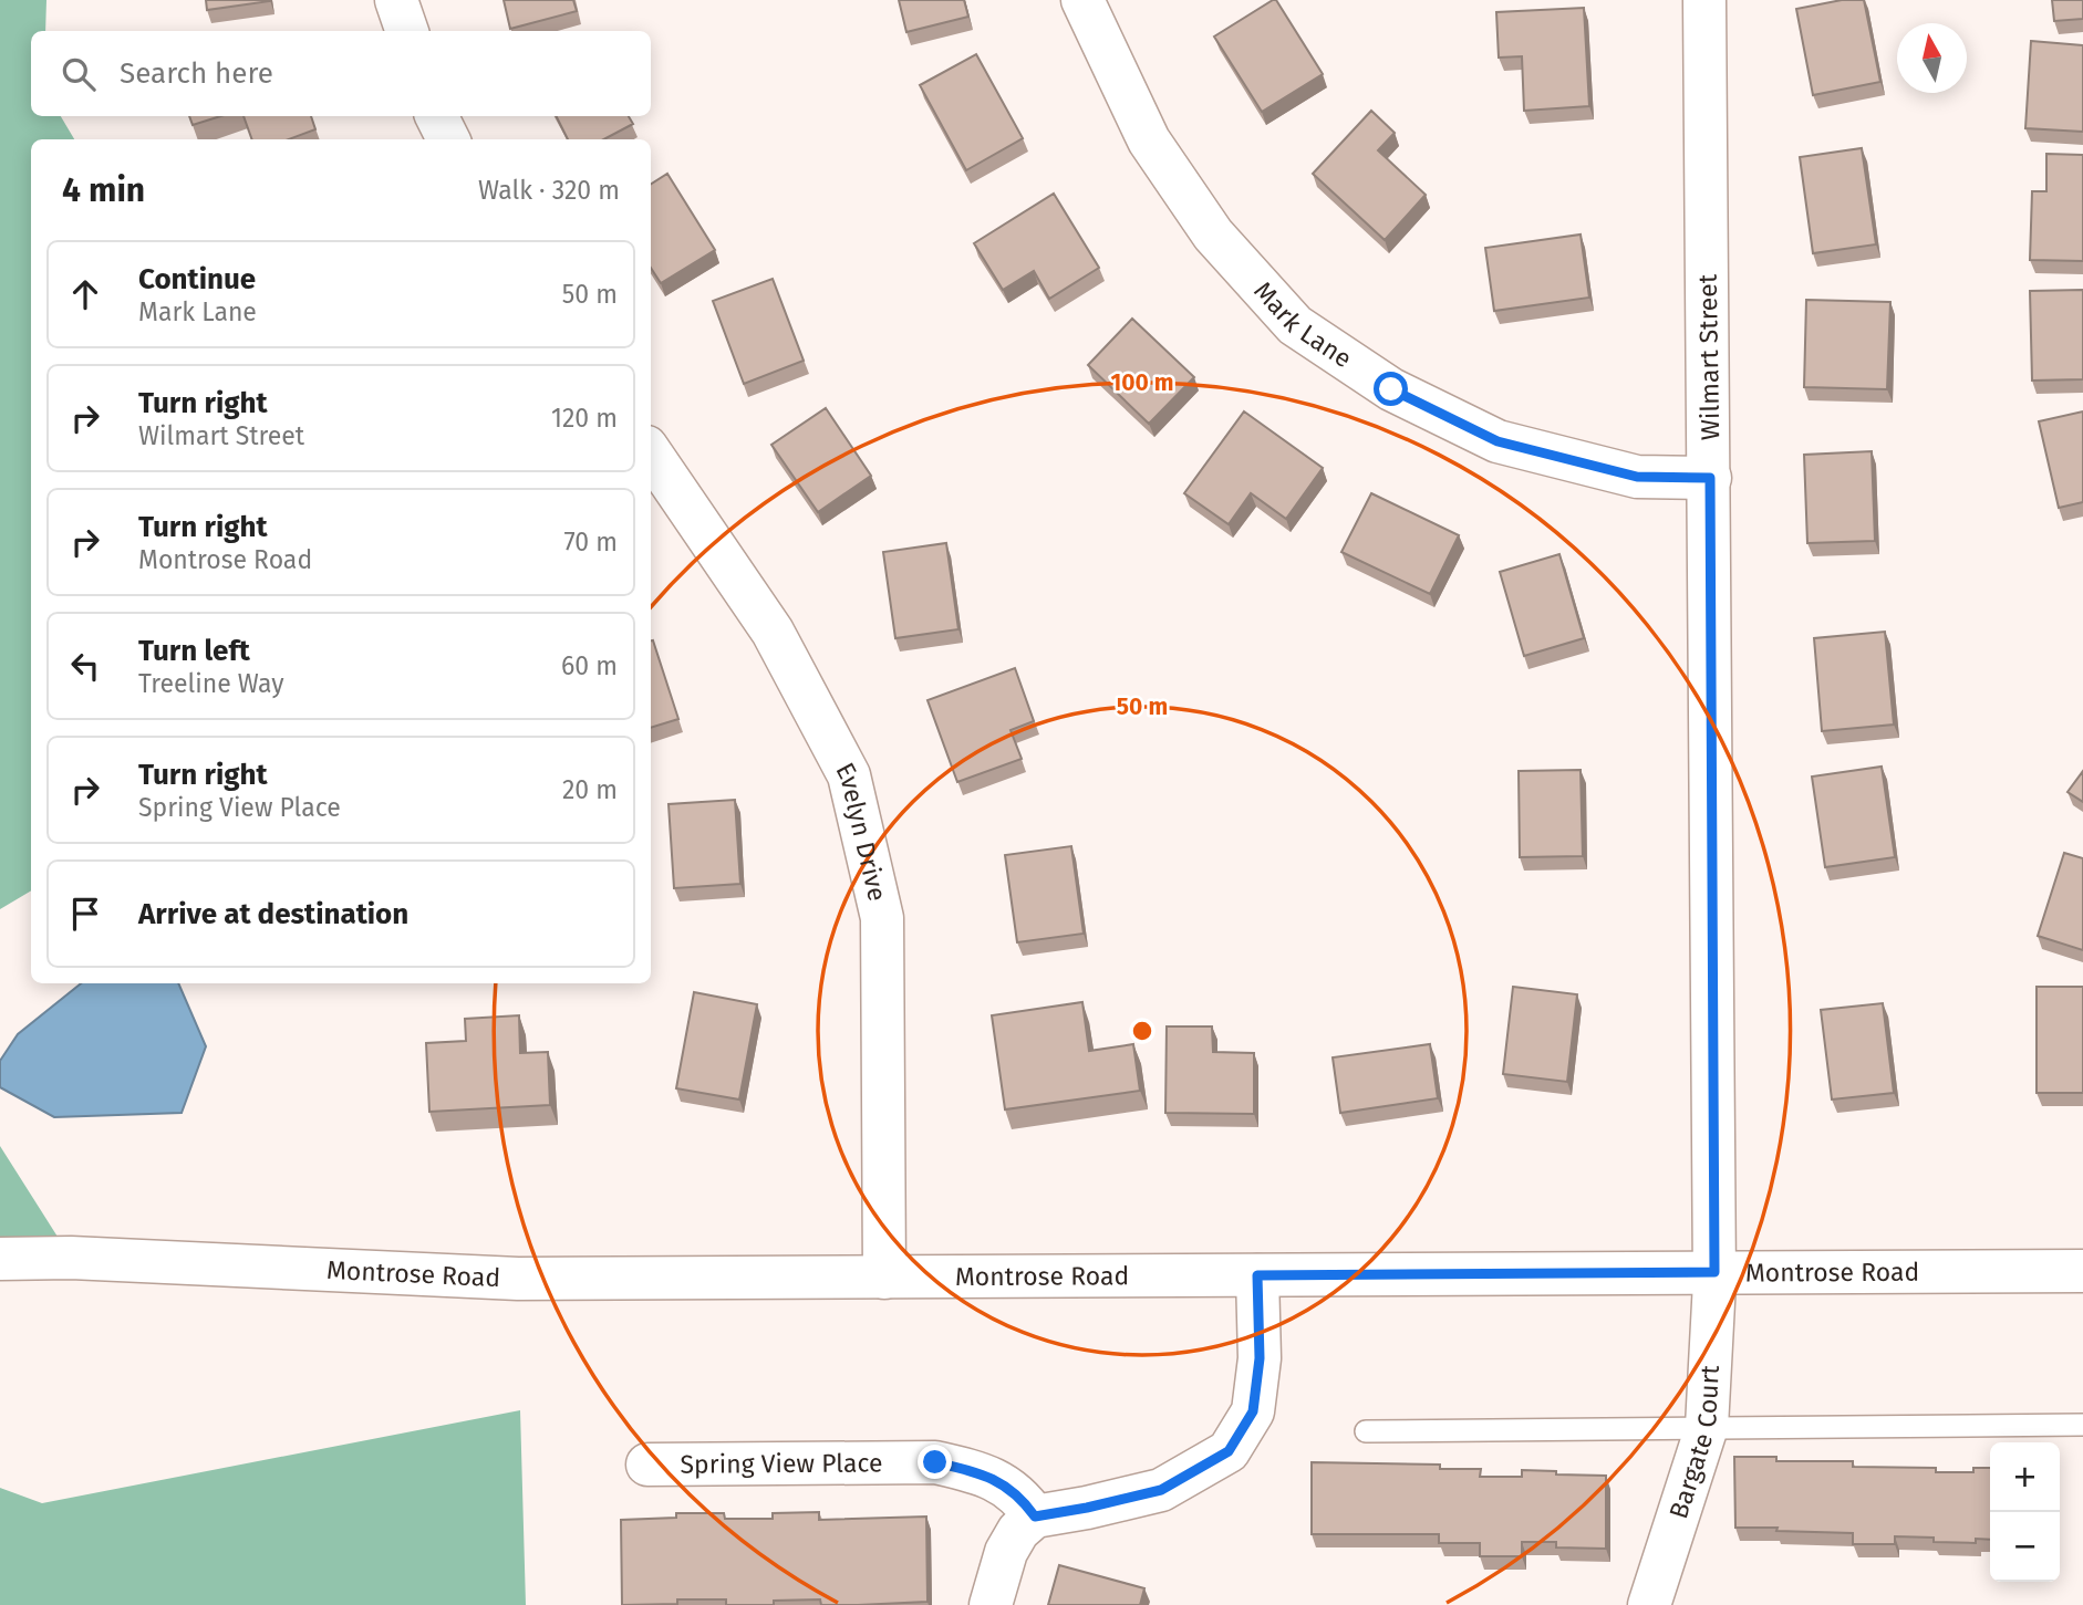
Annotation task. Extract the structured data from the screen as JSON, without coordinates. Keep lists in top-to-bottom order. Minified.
{"streets":{"street":["Mark Lane","Wilmart Street","Evelyn Drive","Montrose Road","Bargate Court","Spring View Place"]},"crossings":[["Mark Lane","Wilmart Street"],["Wilmart Street","Montrose Road"],["Wilmart Street","Bargate Court"],["Evelyn Drive","Montrose Road"],["Montrose Road","Bargate Court"]],"north":"top","page":{"search":"Search here","heading":["4 min","Walk · 320 m"],"list":[["Continue","Mark Lane","50 m"],["Turn right","Wilmart Street","120 m"],["Turn right","Montrose Road","70 m"],["Turn left","Treeline Way","60 m"],["Turn right","Spring View Place","20 m"],"Arrive at destination"],"map_buttons":["+","−"]},"rings":["100 m","50 m"]}
